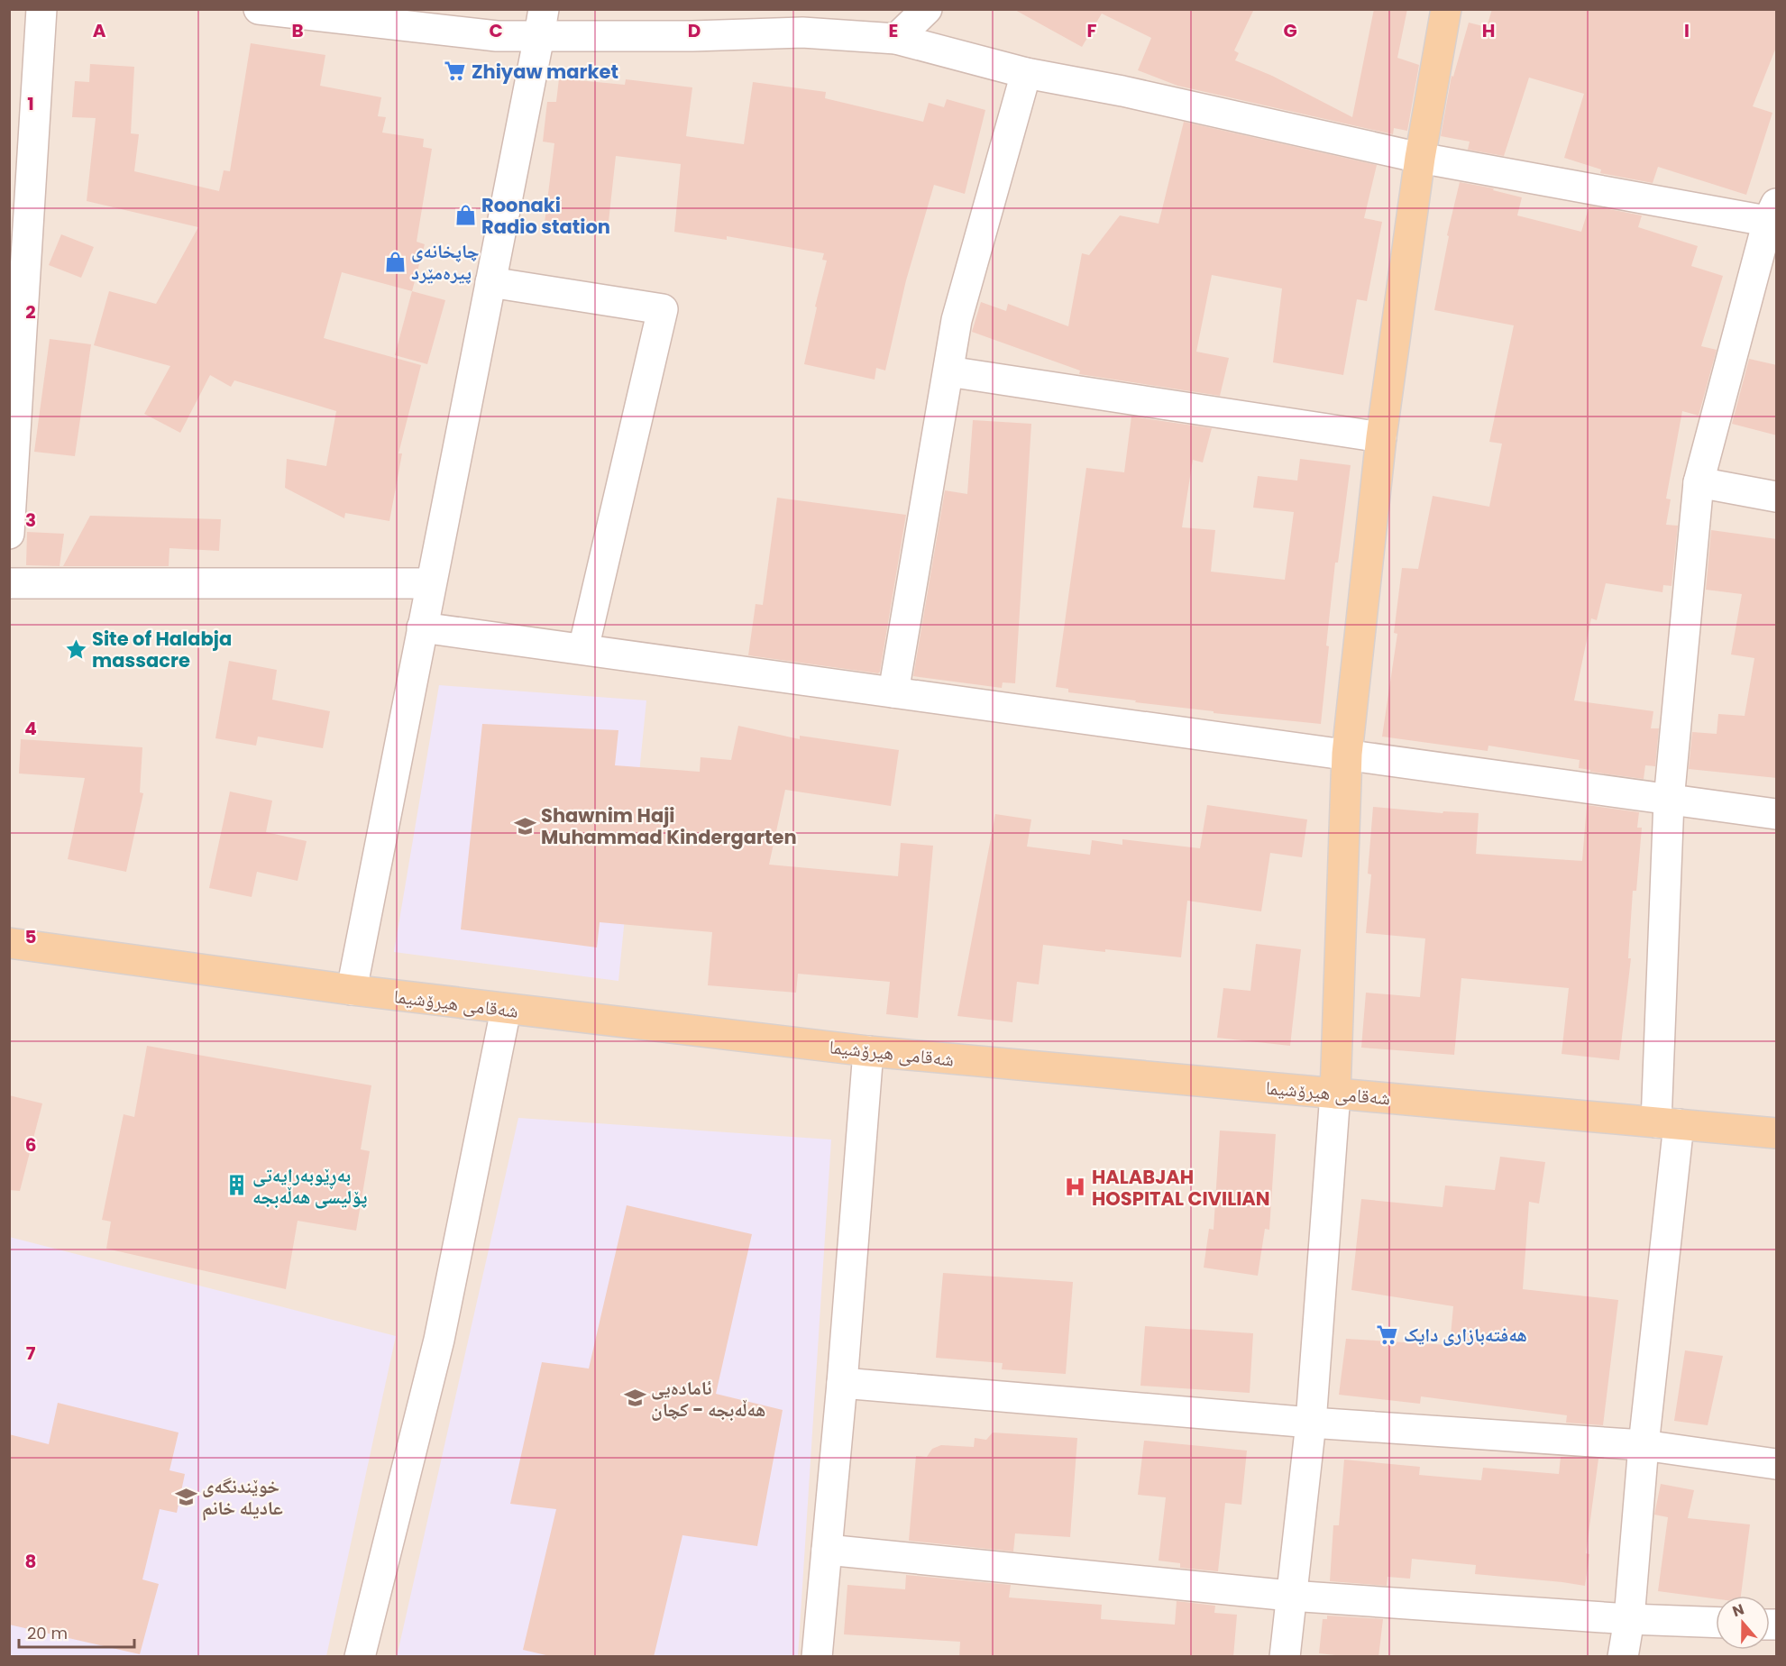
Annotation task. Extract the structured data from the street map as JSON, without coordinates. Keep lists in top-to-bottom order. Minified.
{"streets":{"main road":["شەقامی هیرۆشیما"]},"places":{"supermarket":["Zhiyaw market","هەفتەبازاری دایک"],"shop":["Roonaki Radio station","چاپخانەی پیرەمێرد"],"place":["Site of Halabja massacre"],"school or university":["Shawnim Haji Muhammad Kindergarten","ئامادەیی هەڵەبجە - کچان","خوێندنگەی عادیلە خانم"],"building":["بەڕێوبەرایەتی پۆلیسی هەڵەبجە"],"hospital":["HALABJAH HOSPITAL CIVILIAN"]},"scale_bar":"20 m","north":"top","grid":{"columns":["A","B","C","D","E","F","G","H","I"],"rows":["1","2","3","4","5","6","7","8"]}}
